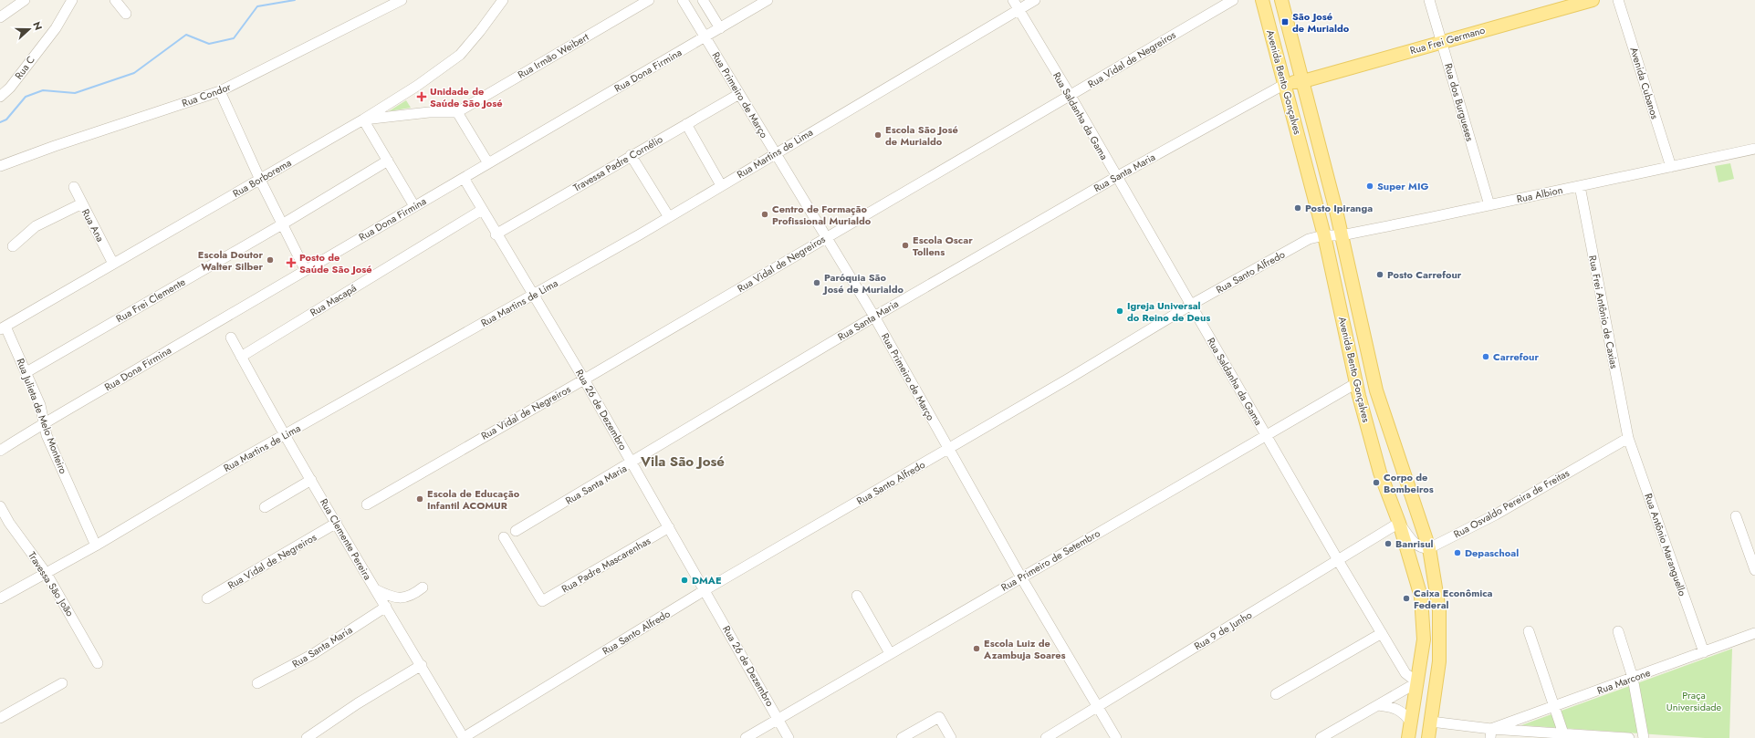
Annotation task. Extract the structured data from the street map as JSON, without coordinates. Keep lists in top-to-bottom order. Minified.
{"streets":{"main road":["Rua Frei Germano","Avenida Bento Gonçalves","Rua Santa Maria"],"street":["Rua Irmão Weibert","Rua Vidal de Negreiros","Rua C","Rua Dona Firmina","Avenida Cubanos","Rua Condor","Rua Primeiro de Março","Rua dos Burgueses","Rua Saldanha da Gama","Rua Martins de Lima","Travessa Padre Cornélio","Rua Borborema","Rua Albion","Rua Ana","Rua Santo Alfredo","Rua Frei Clemente","Rua Macapá","Rua Frei Antônio de Caxias","Rua 26 de Dezembro","Rua Julieta de Melo Monteiro","Rua Osvaldo Pereira de Freitas","Rua Clemente Pereira","Rua Antônio Maranguello","Rua Primeiro de Setembro","Rua Padre Mascarenhas","Travessa São João","Rua 9 de Junho","Rua Marcone"]},"crossings":[["Rua Frei Germano","Avenida Bento Gonçalves"],["Rua Frei Germano","Rua dos Burgueses"],["Rua Frei Germano","Rua Santa Maria"],["Rua Vidal de Negreiros","Rua Primeiro de Março"],["Rua Vidal de Negreiros","Rua Saldanha da Gama"],["Rua Vidal de Negreiros","Rua 26 de Dezembro"],["Rua Vidal de Negreiros","Rua Clemente Pereira"],["Rua Dona Firmina","Rua Primeiro de Março"],["Rua Dona Firmina","Rua 26 de Dezembro"],["Rua Dona Firmina","Rua Julieta de Melo Monteiro"],["Avenida Bento Gonçalves","Rua Saldanha da Gama"],["Avenida Bento Gonçalves","Rua Santa Maria"],["Avenida Bento Gonçalves","Rua Albion"],["Avenida Bento Gonçalves","Rua Santo Alfredo"],["Avenida Bento Gonçalves","Rua Osvaldo Pereira de Freitas"],["Avenida Bento Gonçalves","Rua Primeiro de Setembro"],["Avenida Bento Gonçalves","Rua 9 de Junho"],["Avenida Cubanos","Rua Albion"],["Rua Primeiro de Março","Rua Martins de Lima"],["Rua Primeiro de Março","Travessa Padre Cornélio"],["Rua Primeiro de Março","Rua Santa Maria"],["Rua Primeiro de Março","Rua Santo Alfredo"],["Rua Primeiro de Março","Rua Primeiro de Setembro"],["Rua Primeiro de Março","Rua 9 de Junho"],["Rua dos Burgueses","Rua Albion"],["Rua Saldanha da Gama","Rua Martins de Lima"],["Rua Saldanha da Gama","Rua Santa Maria"],["Rua Saldanha da Gama","Rua Santo Alfredo"],["Rua Saldanha da Gama","Rua Primeiro de Setembro"],["Rua Saldanha da Gama","Rua 9 de Junho"],["Rua Martins de Lima","Rua 26 de Dezembro"],["Rua Martins de Lima","Rua Julieta de Melo Monteiro"],["Rua Martins de Lima","Rua Clemente Pereira"],["Rua Martins de Lima","Travessa São João"],["Travessa Padre Cornélio","Rua 26 de Dezembro"],["Rua Santa Maria","Rua 26 de Dezembro"],["Rua Santa Maria","Rua Clemente Pereira"],["Rua Borborema","Rua Ana"],["Rua Borborema","Rua Julieta de Melo Monteiro"],["Rua Albion","Rua Santo Alfredo"],["Rua Albion","Rua Frei Antônio de Caxias"],["Rua Santo Alfredo","Rua 26 de Dezembro"],["Rua Santo Alfredo","Rua Clemente Pereira"],["Rua Frei Clemente","Rua Julieta de Melo Monteiro"],["Rua Macapá","Rua 26 de Dezembro"],["Rua Macapá","Rua Clemente Pereira"],["Rua Frei Antônio de Caxias","Rua Osvaldo Pereira de Freitas"],["Rua Frei Antônio de Caxias","Rua Antônio Maranguello"],["Rua 26 de Dezembro","Rua Primeiro de Setembro"],["Rua 26 de Dezembro","Rua Padre Mascarenhas"],["Rua Osvaldo Pereira de Freitas","Rua Antônio Maranguello"],["Rua Antônio Maranguello","Rua Marcone"]],"districts":["Vila São José"],"parks":["Praça Universidade"],"places":{"transit":["São José de Murialdo"],"health":["Unidade de Saúde São José","Posto de Saúde São José"],"other":["Escola São José de Murialdo","Super MIG","Posto Ipiranga","Centro de Formação Profissional Murialdo","Escola Oscar Tollens","Escola Doutor Walter Silber","Posto Carrefour","Paróquia São José de Murialdo","Igreja Universal do Reino de Deus","Carrefour","Corpo de Bombeiros","Escola de Educação Infantil ACOMUR","Banrisul","Depaschoal","DMAE","Caixa Econômica Federal","Escola Luiz de Azambuja Soares"]},"north":"right"}
